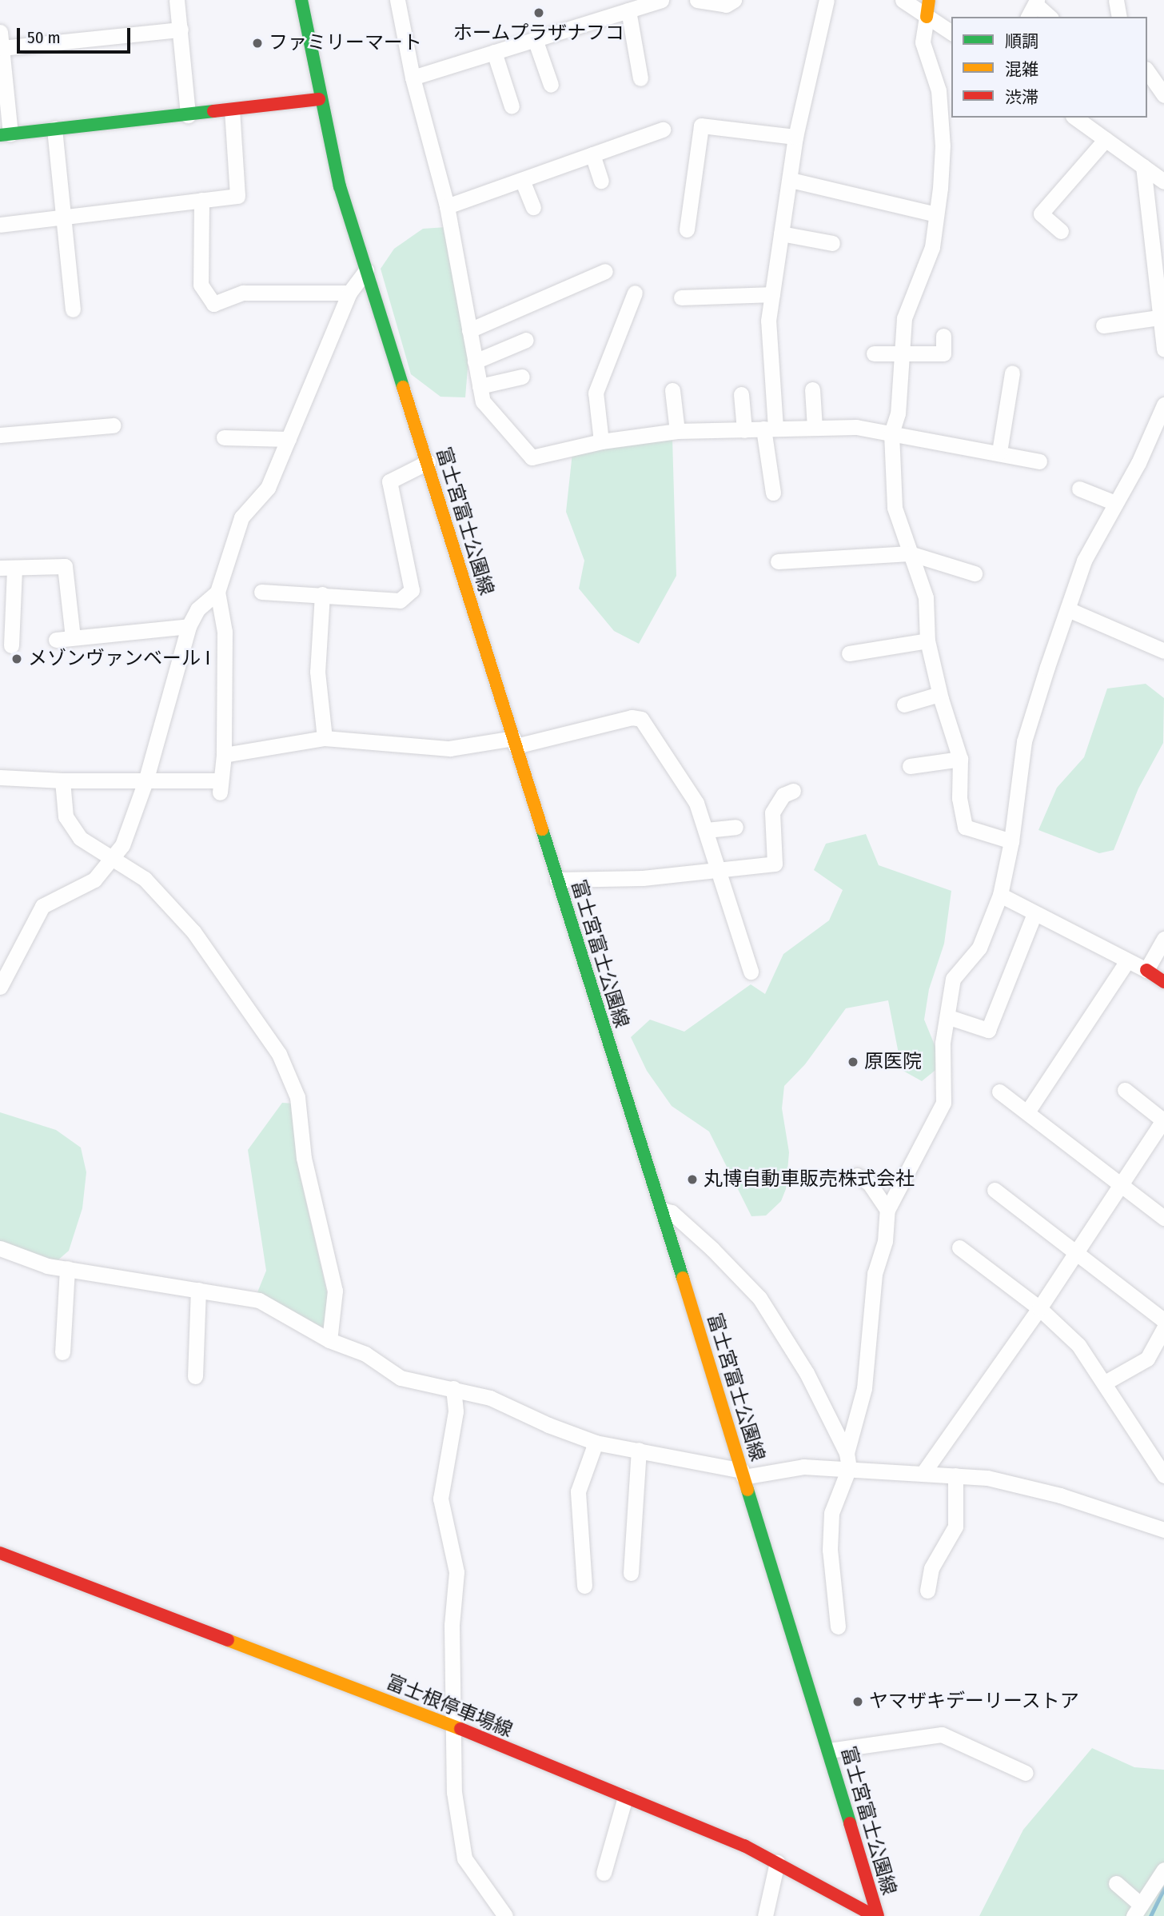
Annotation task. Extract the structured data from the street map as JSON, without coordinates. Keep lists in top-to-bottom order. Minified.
{"streets":{"main road":["富士宮富士公園線","富士根停車場線"]},"crossings":[["富士宮富士公園線","富士根停車場線"]],"places":["ホームプラザナフコ","ファミリーマート","メゾンヴァンベール I","原医院","丸博自動車販売株式会社","ヤマザキデーリーストア"],"legend":["順調","混雑","渋滞"],"scale_bar":"50 m"}
